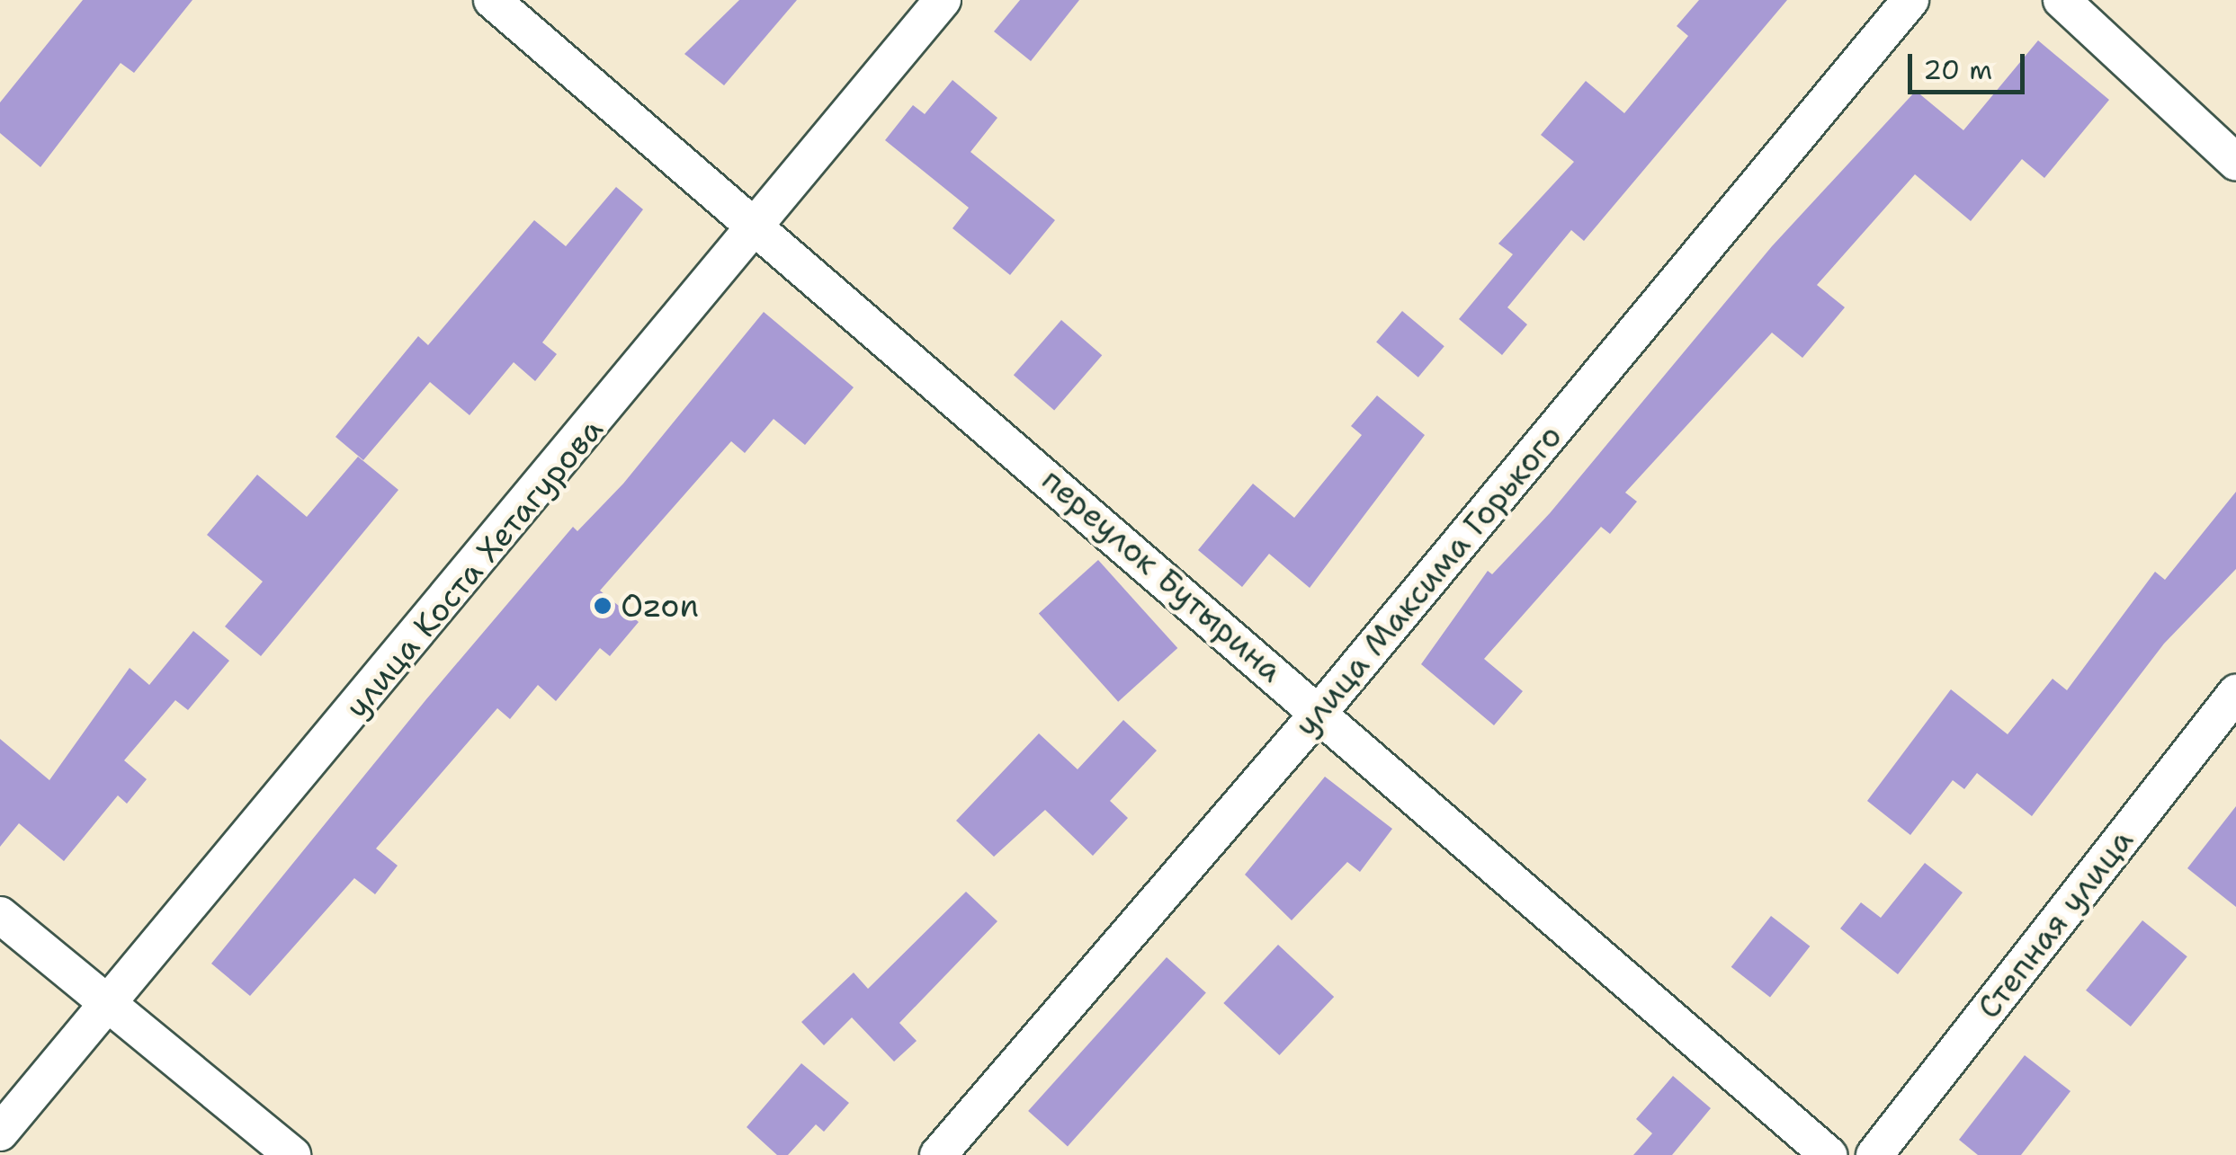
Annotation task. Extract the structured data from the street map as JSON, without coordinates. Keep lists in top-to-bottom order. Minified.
{"streets":{"street":["улица Коста Хетагурова","переулок Бутырина","улица Максима Горького","Степная улица"]},"crossings":[["улица Коста Хетагурова","переулок Бутырина"],["переулок Бутырина","улица Максима Горького"]],"places":["Ozon"],"scale_bar":"20 m"}
